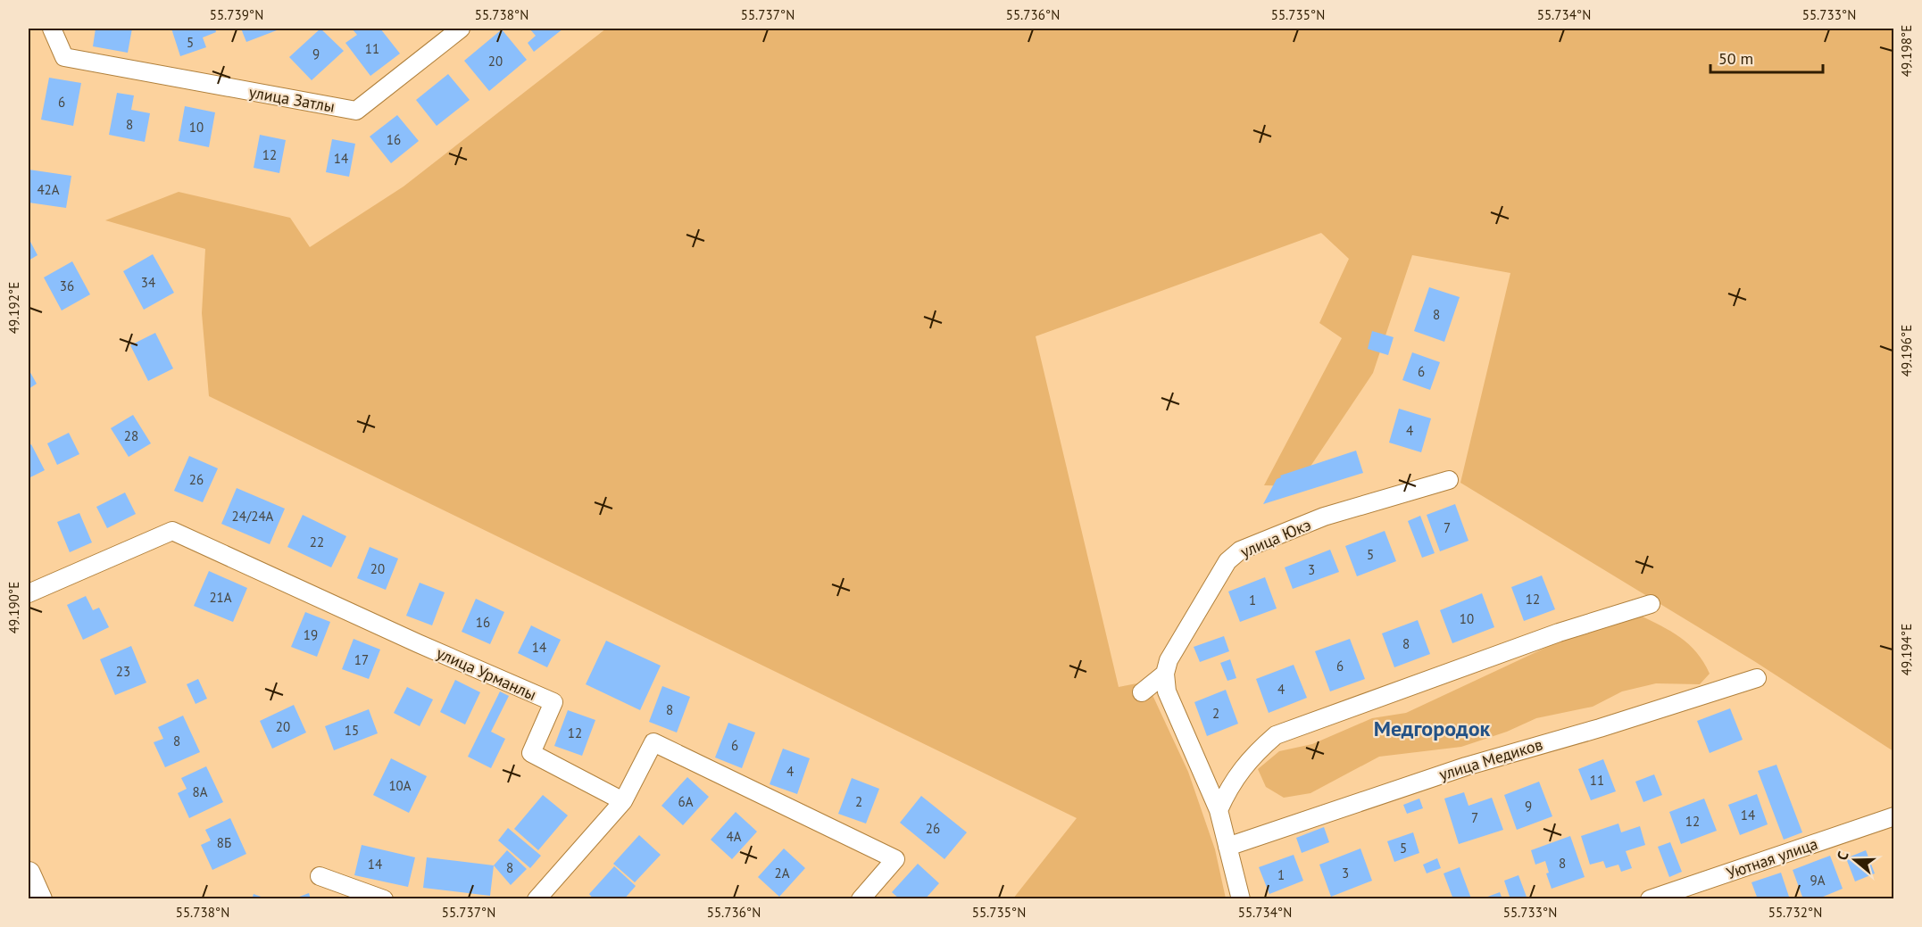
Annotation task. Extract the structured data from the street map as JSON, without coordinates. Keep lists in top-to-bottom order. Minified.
{"streets":{"street":["улица Затлы","улица Юкэ","улица Урманлы","улица Медиков","Уютная улица"]},"districts":["Медгородок"],"house_numbers":["5","11","9","20","6","8","10","16","12","14","42А","34","36","8","6","4","28","26","24/24А","7","22","5","20","3","21А","12","1","10","16","19","8","14","17","6","23","4","8","2","20","15","12","8","6","4","11","10А","8А","6А","2","9","14","7","12","26","4А","8Б","5","8","14","8","2А","3","1","9А"],"scale_bar":"50 m","north":"left","coordinates":["55.739°N","55.738°N","55.737°N","55.736°N","55.735°N","55.734°N","55.733°N","49.198°E","49.192°E","49.196°E","49.190°E","49.194°E","55.732°N"]}
